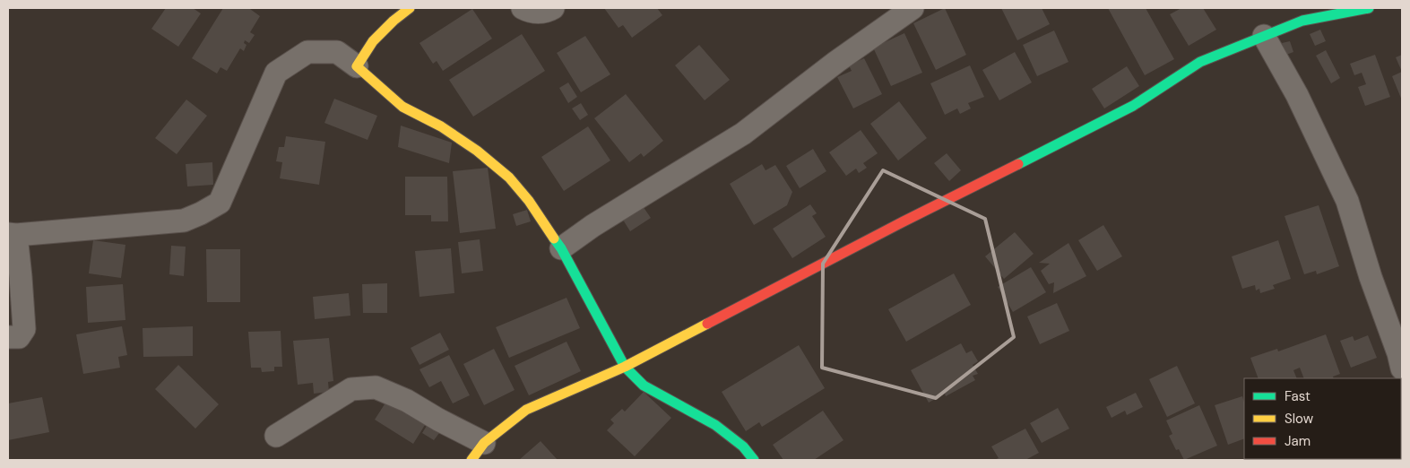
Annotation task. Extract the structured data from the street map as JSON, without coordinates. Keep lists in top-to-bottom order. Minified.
{"legend":["Fast","Slow","Jam"]}
